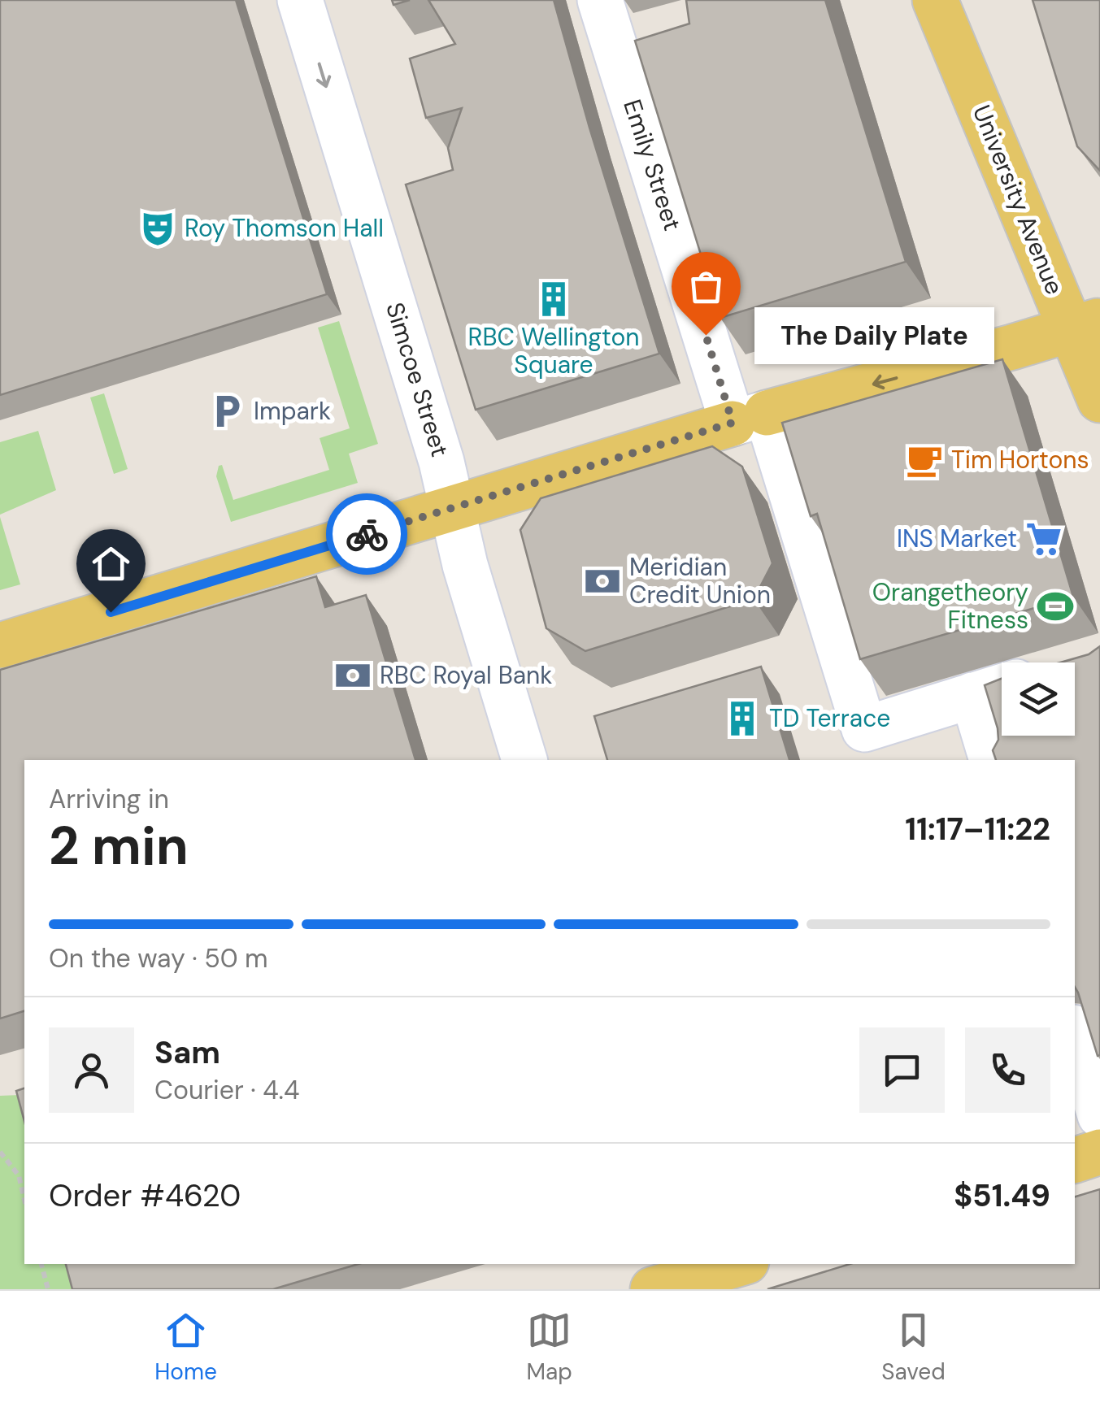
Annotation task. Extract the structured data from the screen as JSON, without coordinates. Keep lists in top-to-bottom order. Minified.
{"streets":{"main road":["University Avenue"],"street":["Emily Street","Simcoe Street"]},"one_way":["Simcoe Street"],"places":{"theatre":["Roy Thomson Hall"],"building":["RBC Wellington Square","TD Terrace"],"other":["The Daily Plate"],"parking":["Impark"],"cafe":["Tim Hortons"],"supermarket":["INS Market"],"bank":["Meridian Credit Union","RBC Royal Bank"],"sports":["Orangetheory Fitness"]},"page":{"bubble":"The Daily Plate","heading":["2 min","Arriving in","11:17–11:22"],"panel":["Sam","Courier · 4.4","Order #4620","$51.49"],"bar":"On the way · 50 m","tabs":["Home","Map","Saved"]}}
